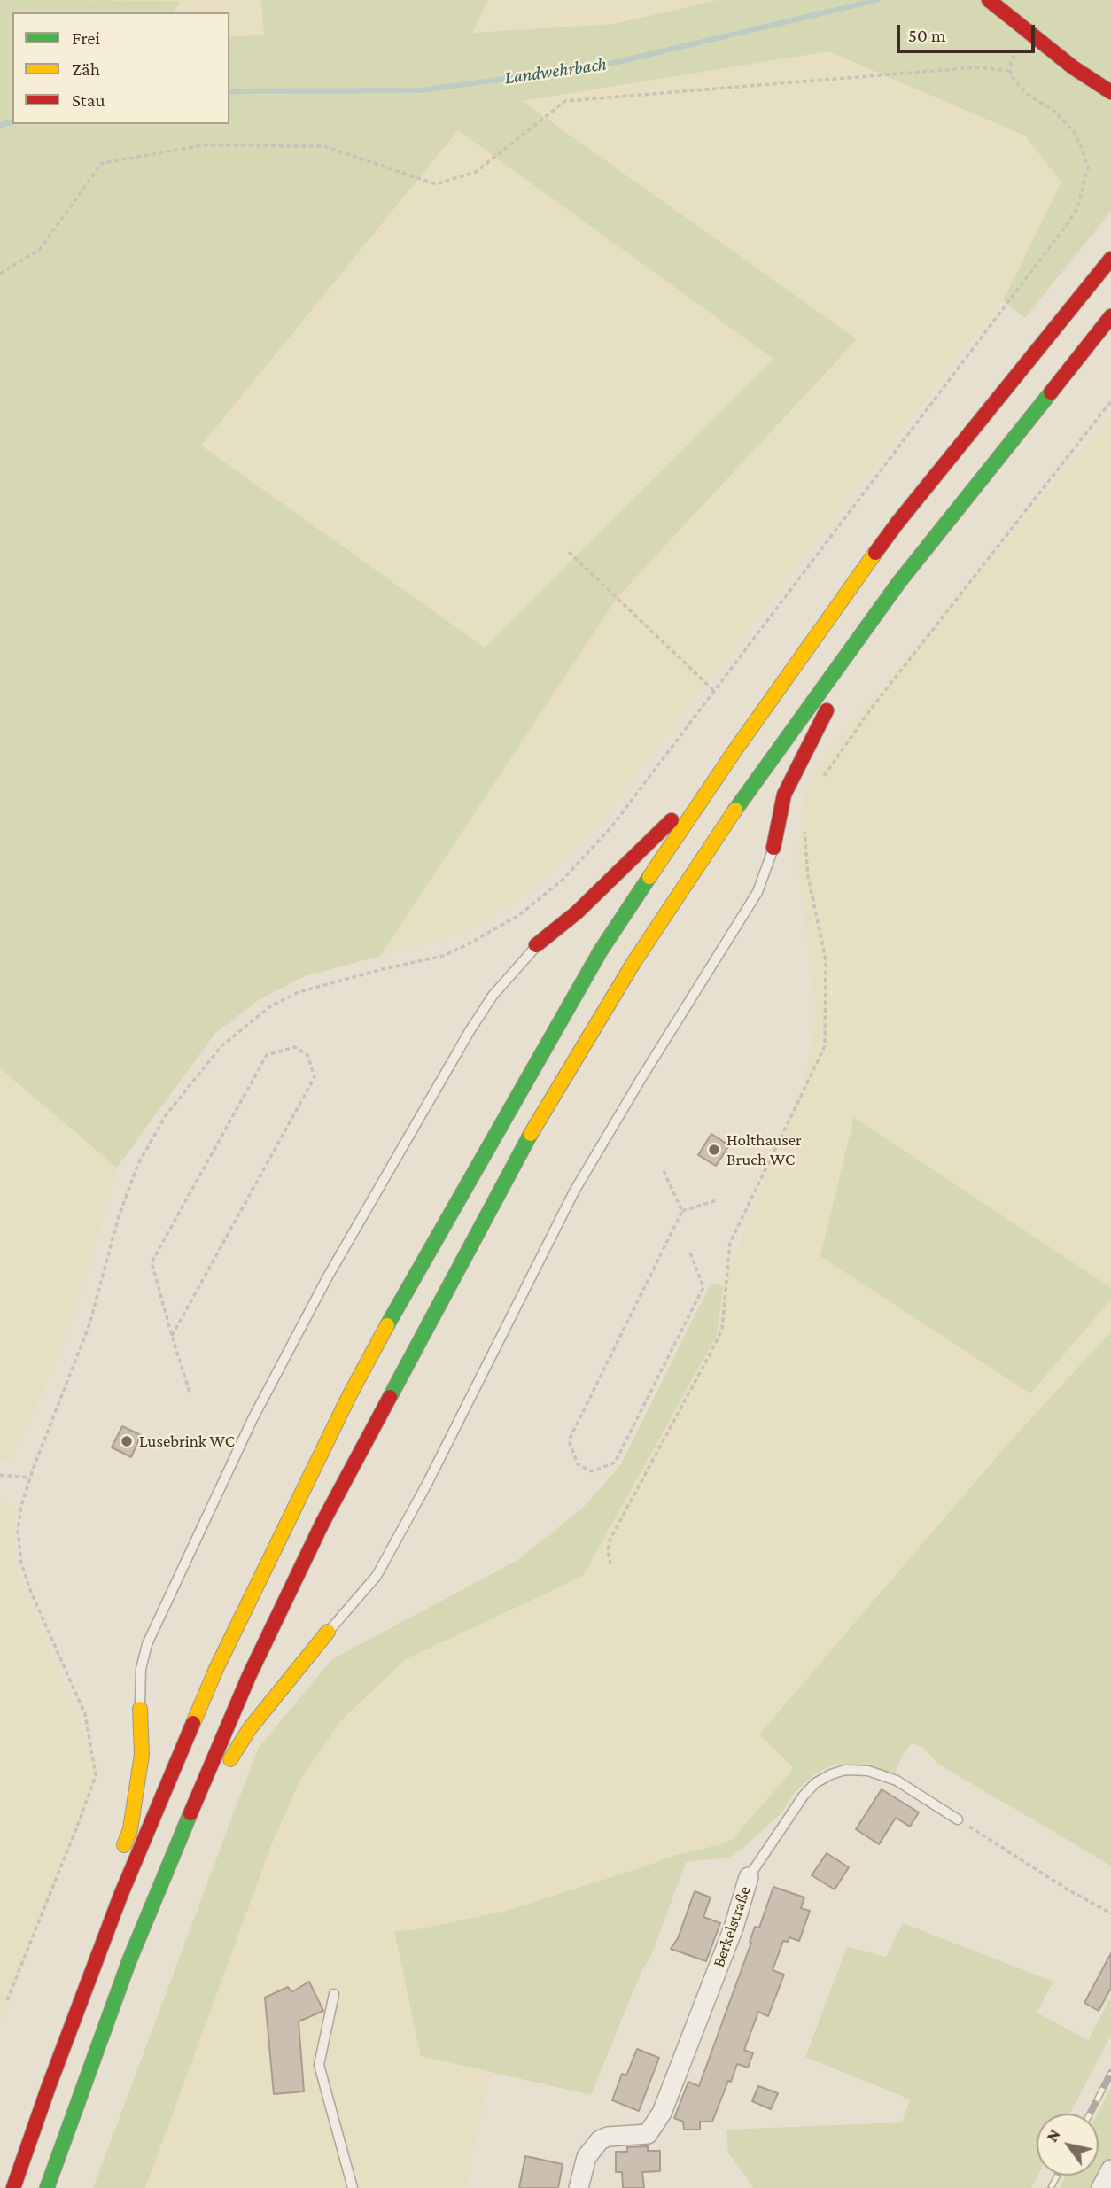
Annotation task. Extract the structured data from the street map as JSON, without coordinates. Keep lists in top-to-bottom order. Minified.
{"streets":{"street":["Berkelstraße"]},"water":["Landwehrbach"],"places":["Holthauser Bruch WC","Lusebrink WC"],"legend":["Frei","Zäh","Stau"],"scale_bar":"50 m","north":"top left"}
